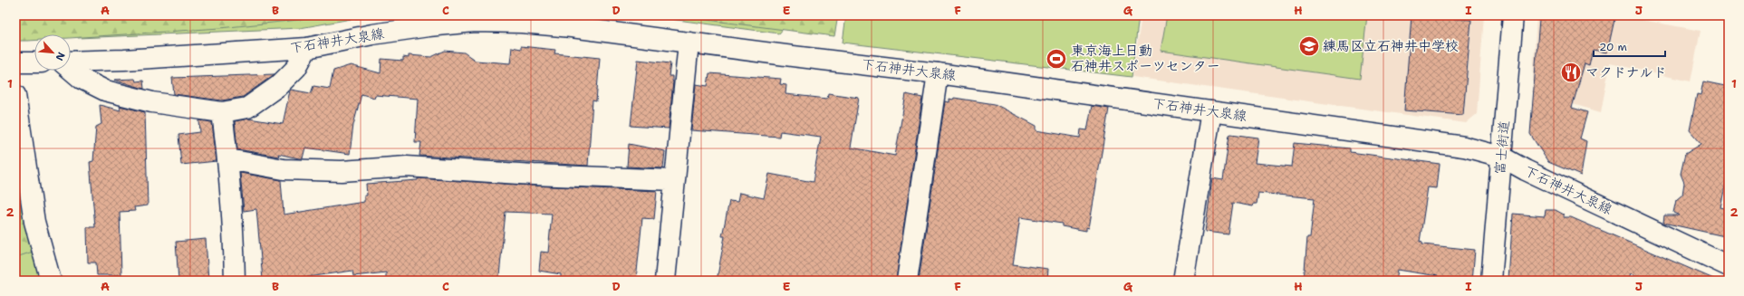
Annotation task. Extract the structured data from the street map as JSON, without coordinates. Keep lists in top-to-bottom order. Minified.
{"streets":{"main road":["下石神井大泉線","富士街道"]},"crossings":[["下石神井大泉線","富士街道"]],"places":{"school or university":["練馬区立石神井中学校"],"sports":["東京海上日動 石神井スポーツセンター"],"restaurant":["マクドナルド"]},"scale_bar":"20 m","north":"bottom right","grid":{"columns":["A","B","C","D","E","F","G","H","I","J"],"rows":["1","2"]}}
